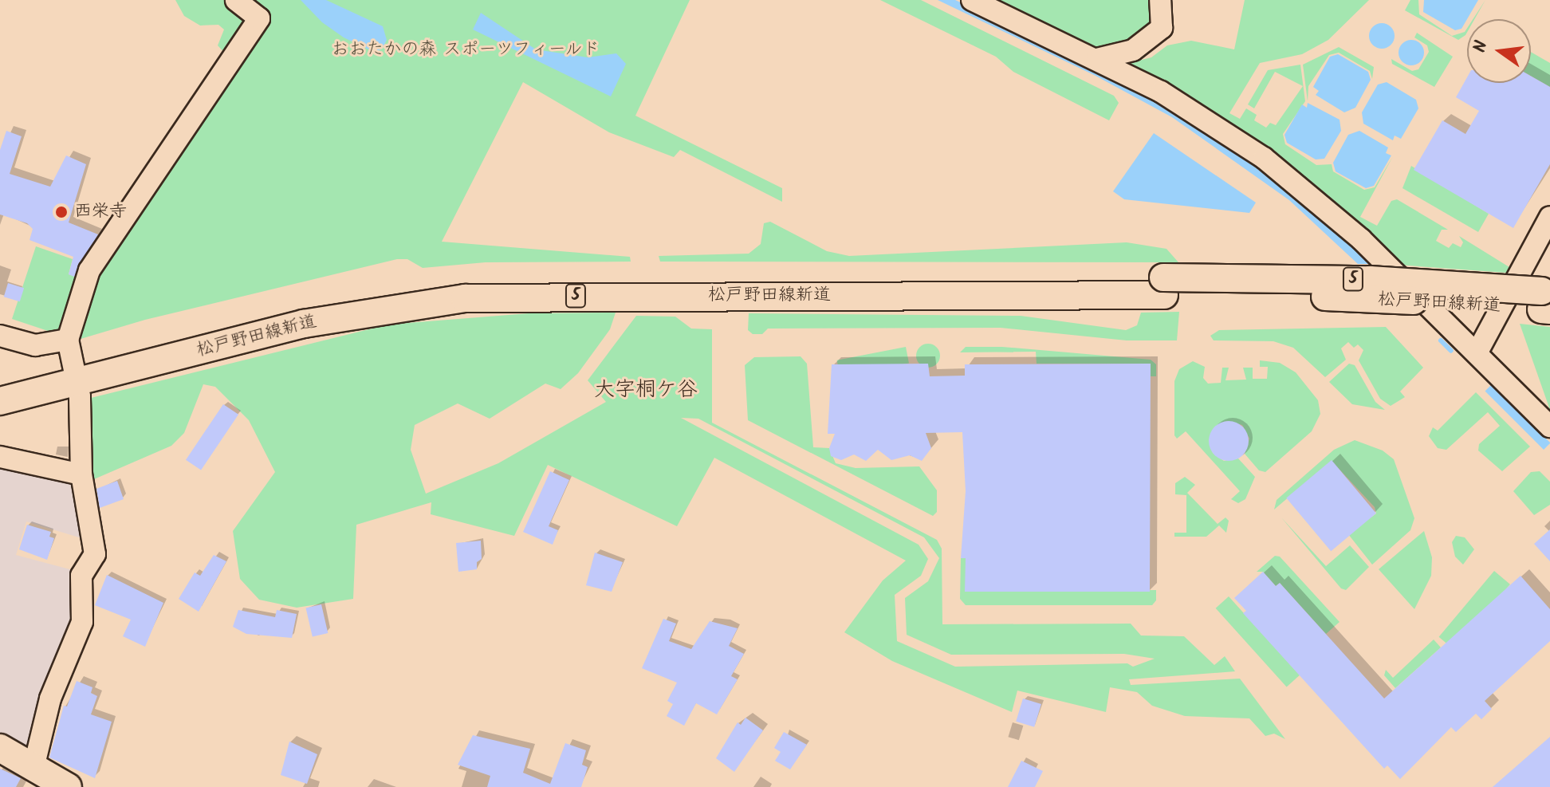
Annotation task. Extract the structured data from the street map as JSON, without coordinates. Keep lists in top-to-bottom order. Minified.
{"streets":{"main road":["5","松戸野田線新道"]},"districts":["大字桐ケ谷"],"parks":["おおたかの森 スポーツフィールド"],"places":["西栄寺"],"north":"left"}
